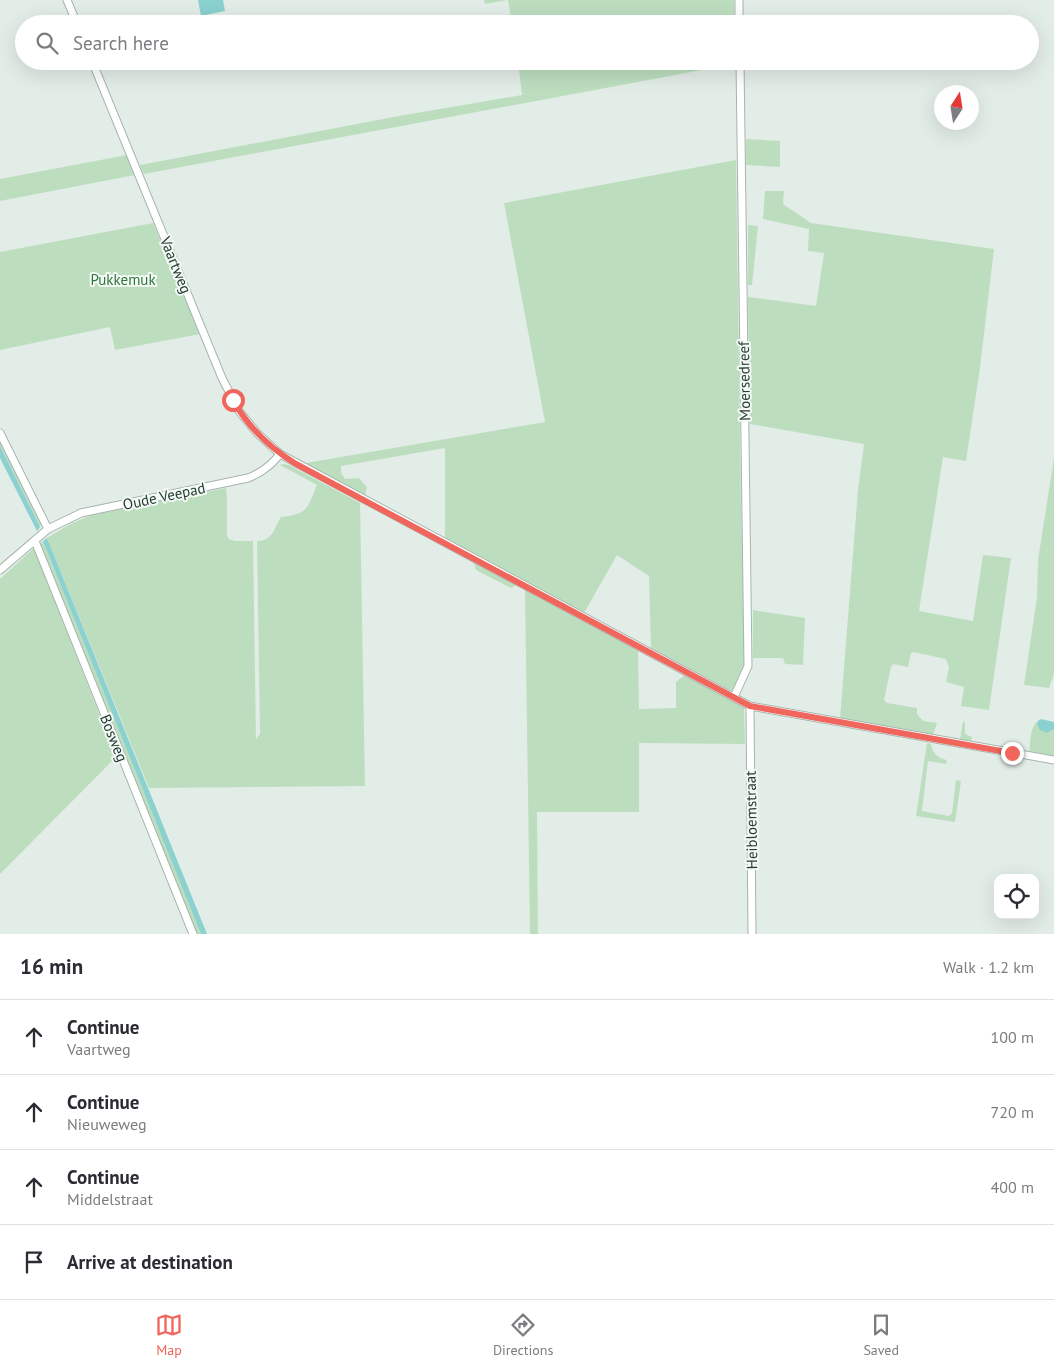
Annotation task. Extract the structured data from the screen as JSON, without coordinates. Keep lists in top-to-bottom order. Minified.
{"streets":{"street":["Vaartweg","Moersedreef","Oude Veepad","Bosweg","Heibloemstraat"]},"crossings":[["Vaartweg","Moersedreef"],["Vaartweg","Oude Veepad"],["Vaartweg","Heibloemstraat"],["Oude Veepad","Bosweg"]],"parks":["Pukkemuk"],"north":"top","page":{"search":"Search here","heading":["16 min","Walk · 1.2 km"],"list":[["Continue","Vaartweg","100 m"],["Continue","Nieuweweg","720 m"],["Continue","Middelstraat","400 m"],"Arrive at destination"],"nav":["Map","Directions","Saved"]}}
